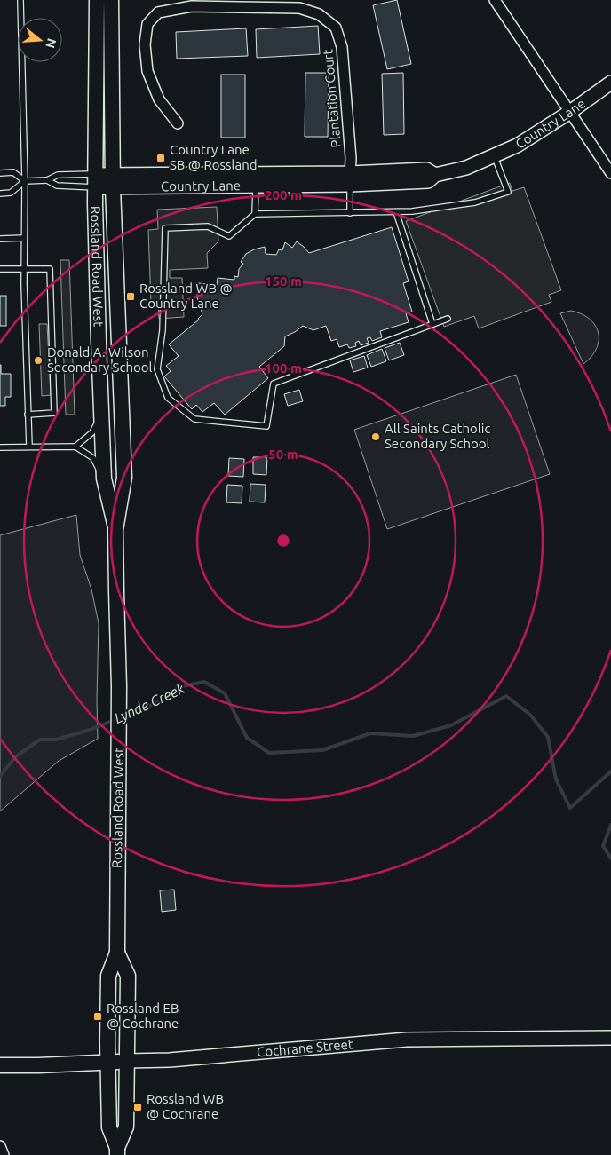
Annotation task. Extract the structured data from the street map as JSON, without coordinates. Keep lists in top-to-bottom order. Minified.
{"streets":{"main road":["Rossland Road West","Cochrane Street"],"street":["Plantation Court","Country Lane"]},"crossings":[["Plantation Court","Country Lane"],["Country Lane","Rossland Road West"],["Rossland Road West","Cochrane Street"]],"water":["Lynde Creek"],"places":{"transit":["Country Lane SB @ Rossland","Rossland WB @ Country Lane","Rossland EB @ Cochrane","Rossland WB @ Cochrane"],"other":["Donald A. Wilson Secondary School","All Saints Catholic Secondary School"]},"north":"right","rings":["200 m","150 m","100 m","50 m"]}
